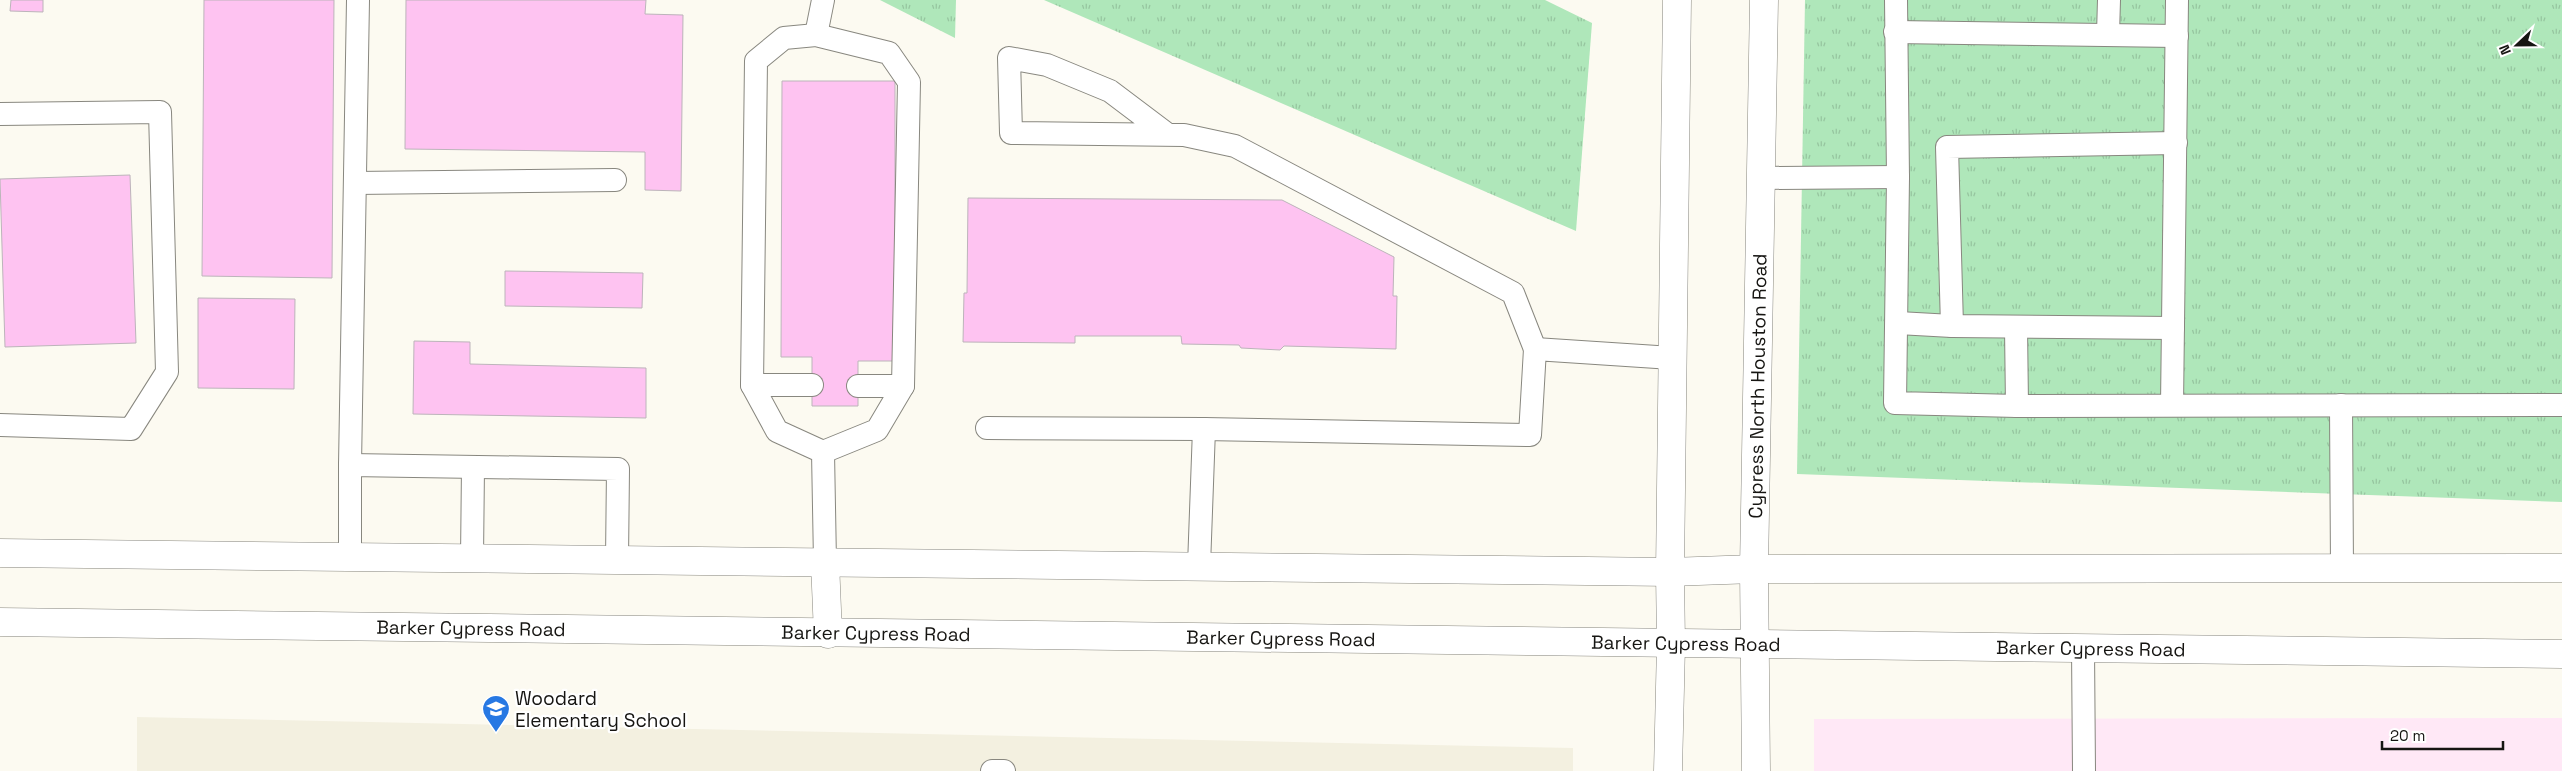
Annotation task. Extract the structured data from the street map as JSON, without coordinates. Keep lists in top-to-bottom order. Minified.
{"streets":{"main road":["Cypress North Houston Road","Barker Cypress Road"]},"crossings":[["Cypress North Houston Road","Barker Cypress Road"]],"places":{"school or university":["Woodard Elementary School"]},"scale_bar":"20 m","north":"left"}
